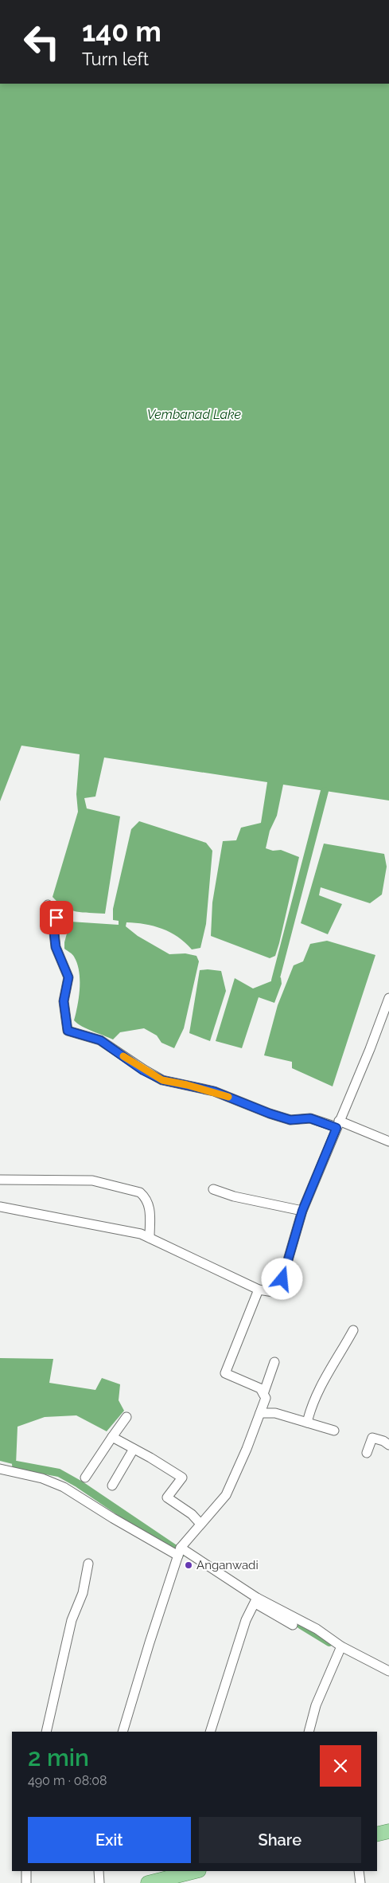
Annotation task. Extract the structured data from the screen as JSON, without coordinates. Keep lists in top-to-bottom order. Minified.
{"water":["Vembanad Lake"],"places":["Anganwadi"],"page":{"turn":["140 m","Turn left"],"heading":["2 min","490 m · 08:08"],"buttons":["Exit","Share"]}}
